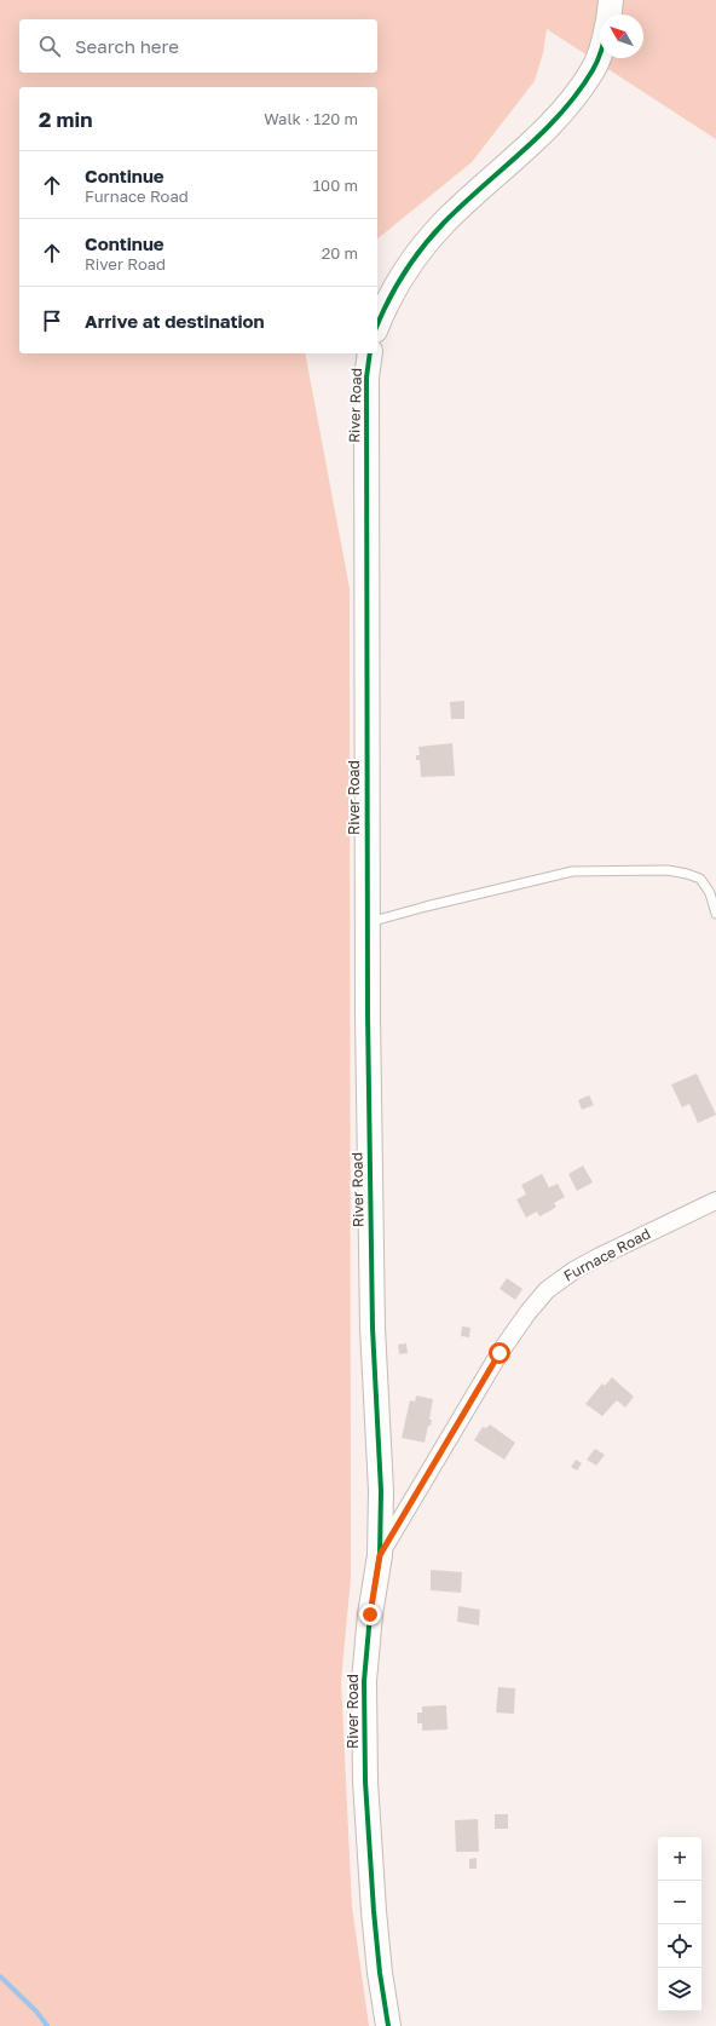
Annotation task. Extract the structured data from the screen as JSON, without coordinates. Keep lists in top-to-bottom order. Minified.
{"streets":{"street":["River Road","Furnace Road"]},"crossings":[["River Road","Furnace Road"]],"north":"top left","page":{"search":"Search here","heading":["2 min","Walk · 120 m"],"list":[["Continue","Furnace Road","100 m"],["Continue","River Road","20 m"],"Arrive at destination"],"map_buttons":["+","−"]}}
